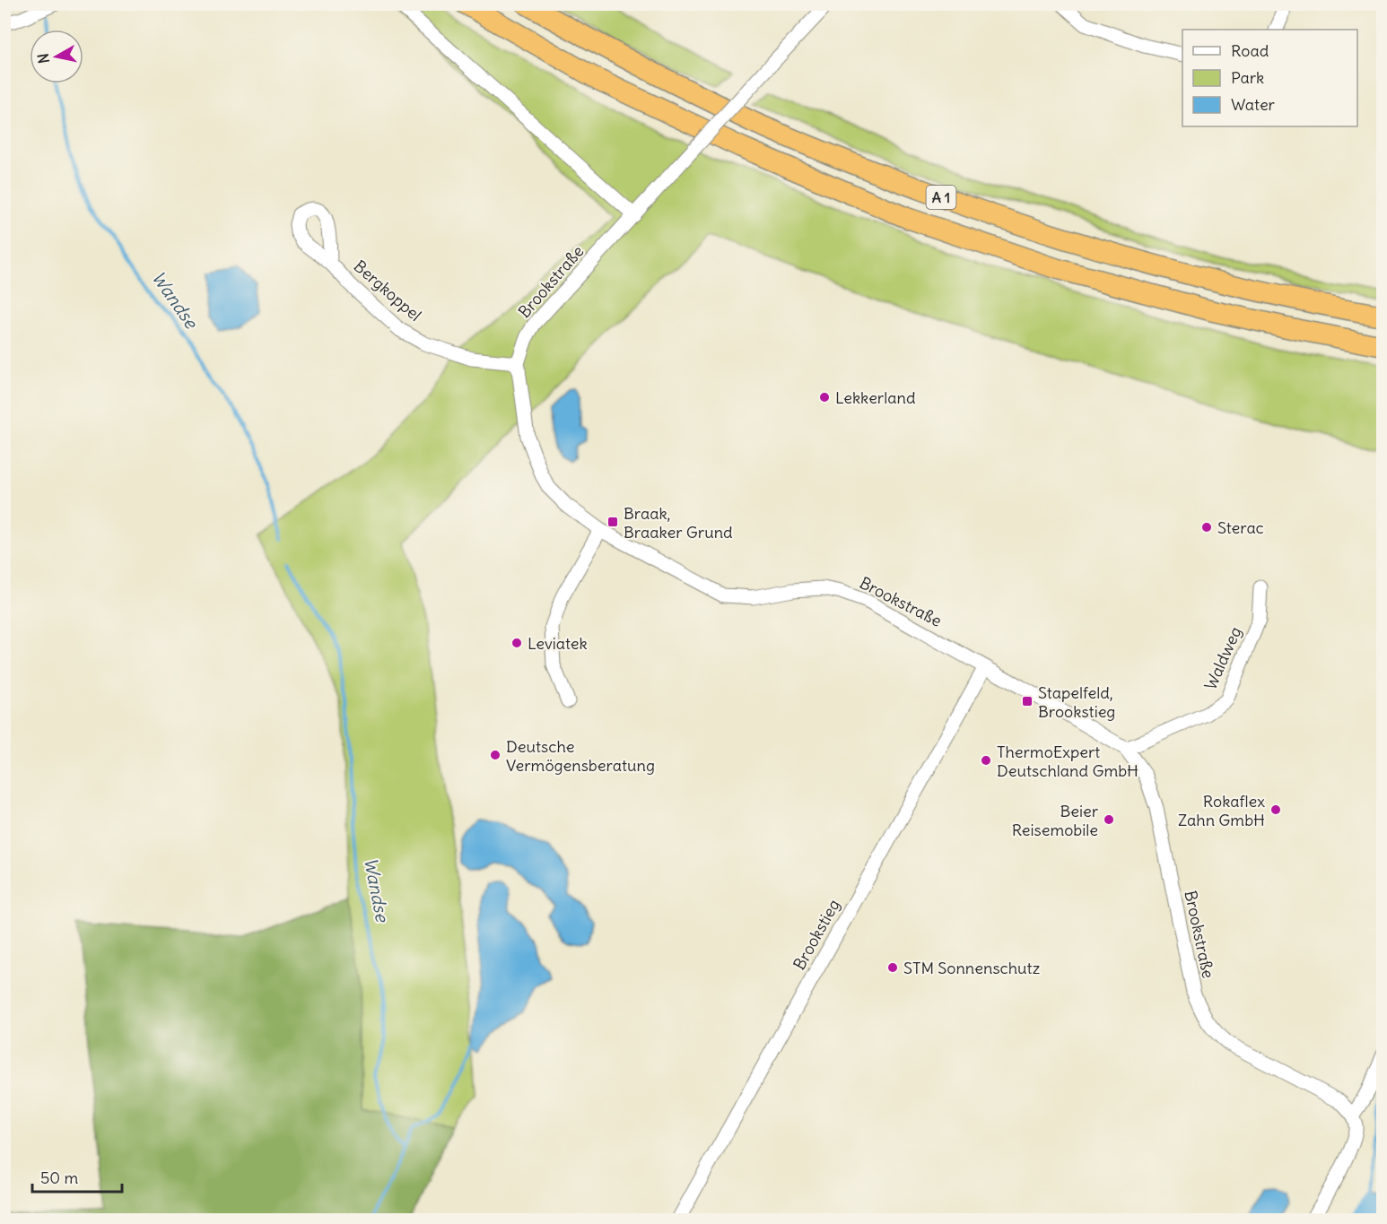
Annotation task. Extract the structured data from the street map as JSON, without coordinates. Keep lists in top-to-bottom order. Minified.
{"streets":{"highway":["A 1"],"street":["Brookstraße","Bergkoppel","Waldweg","Brookstieg"]},"crossings":[["Brookstraße","Bergkoppel"],["Brookstraße","Waldweg"],["Brookstraße","Brookstieg"]],"water":["Wandse"],"places":{"other":["Lekkerland","Sterac","Leviatek","Deutsche Vermögensberatung","ThermoExpert Deutschland GmbH","Rokaflex Zahn GmbH","Beier Reisemobile","STM Sonnenschutz"],"transit":["Braak, Braaker Grund","Stapelfeld, Brookstieg"]},"legend":["Road","Park","Water"],"scale_bar":"50 m","north":"left"}
